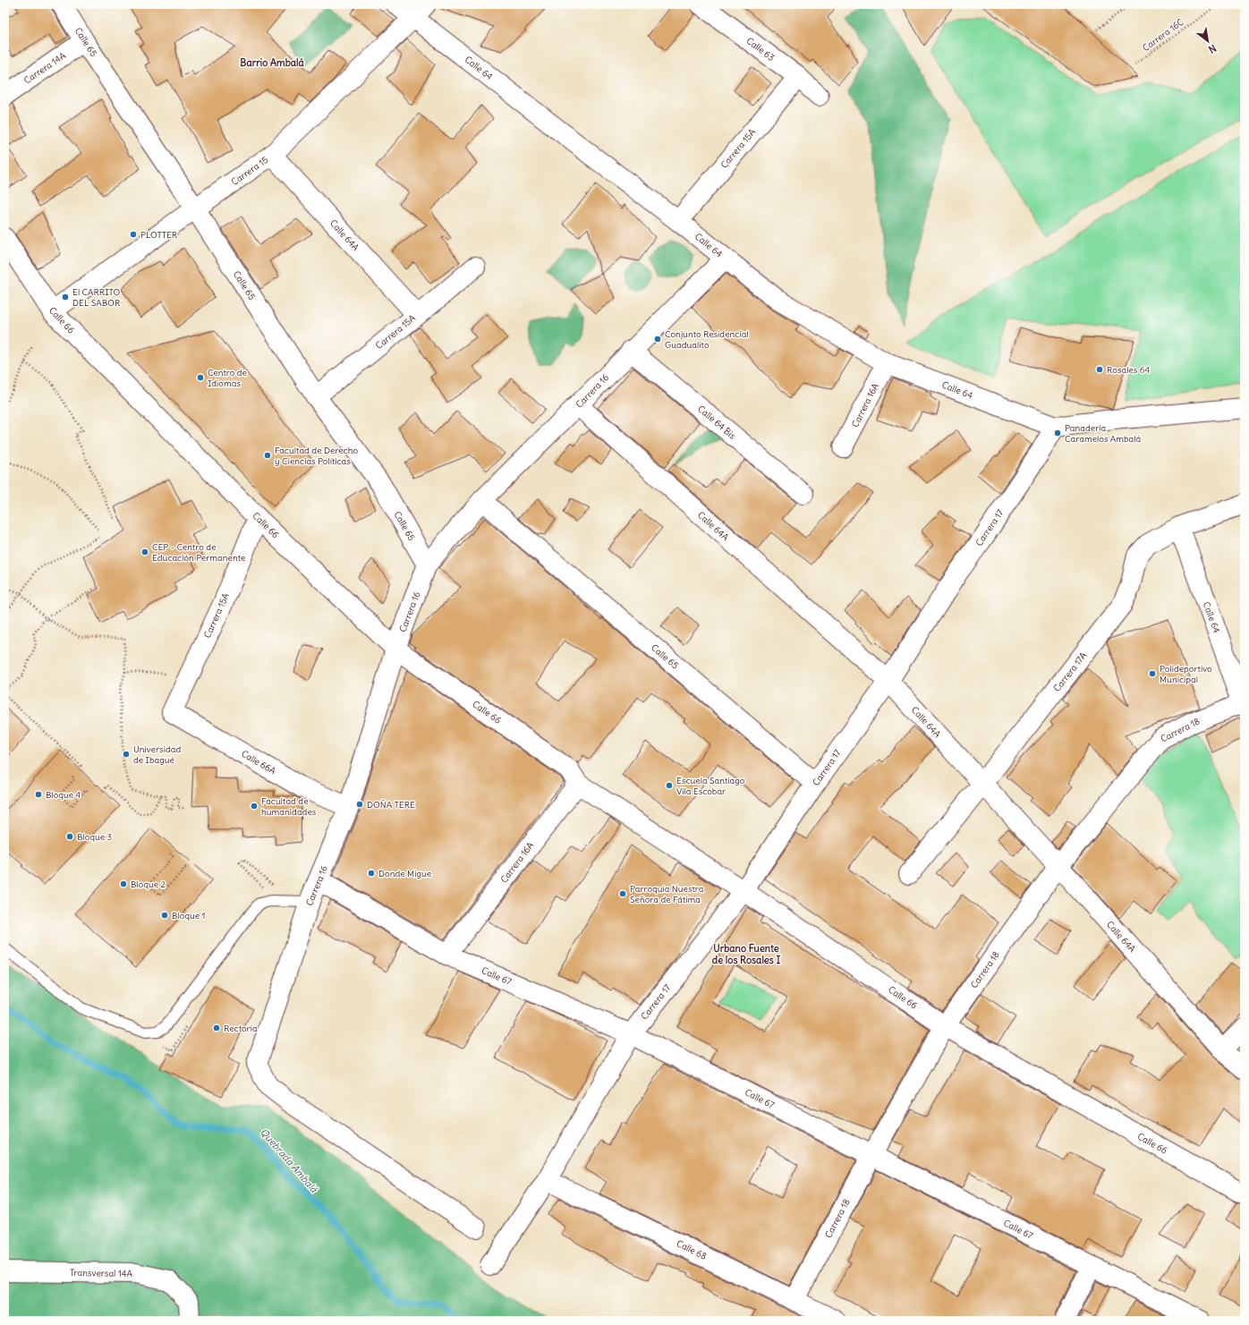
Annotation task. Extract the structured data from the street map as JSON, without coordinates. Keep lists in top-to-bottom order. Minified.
{"streets":{"street":["Calle 65","Calle 63","Carrera 14A","Calle 64","Carrera 15A","Carrera 15","Calle 64A","Calle 66","Carrera 16","Carrera 16A","Calle 64 Bis","Carrera 17","Carrera 17A","Carrera 18","Calle 66A","Calle 67","Calle 68","Transversal 14A"],"path":["Carrera 16C"]},"crossings":[["Calle 65","Carrera 14A"],["Calle 65","Carrera 15A"],["Calle 65","Carrera 15"],["Calle 65","Carrera 16"],["Calle 65","Carrera 17"],["Calle 63","Carrera 15A"],["Calle 64","Carrera 15A"],["Calle 64","Carrera 15"],["Calle 64","Carrera 16"],["Calle 64","Carrera 16A"],["Calle 64","Carrera 17"],["Calle 64","Carrera 17A"],["Calle 64","Carrera 18"],["Carrera 15A","Calle 64A"],["Carrera 15A","Calle 66"],["Carrera 15A","Calle 66A"],["Carrera 15","Calle 64A"],["Carrera 15","Calle 66"],["Calle 64A","Carrera 16"],["Calle 64A","Carrera 17"],["Calle 64A","Carrera 17A"],["Calle 64A","Carrera 18"],["Calle 66","Carrera 16"],["Calle 66","Carrera 16A"],["Calle 66","Carrera 17"],["Calle 66","Carrera 18"],["Carrera 16","Calle 64 Bis"],["Carrera 16","Calle 66A"],["Carrera 16","Calle 67"],["Carrera 16A","Calle 67"],["Carrera 17","Calle 67"],["Carrera 17","Calle 68"],["Carrera 18","Calle 67"],["Carrera 18","Calle 68"]],"districts":["Barrio Ambalá","Urbano Fuente de los Rosales I"],"water":["Quebrada Ambalá"],"places":["PLOTTER","El CARRITO DEL SABOR","Conjunto Residencial Guadualito","Rosales 64","Centro de Idiomas","Panadería Caramelos Ambalá","Facultad de Derecho y Ciencias Políticas","CEP - Centro de Educación Permanente","Polideportivo Municipal","Universidad de Ibagué","Escuela Santiago Vila Escobar","Bloque 4","DOÑA TERE","Facultad de humanidades","Bloque 3","Donde Migue","Bloque 2","Parroquia Nuestra Señora de Fátima","Bloque 1","Rectoría"],"north":"bottom right"}
